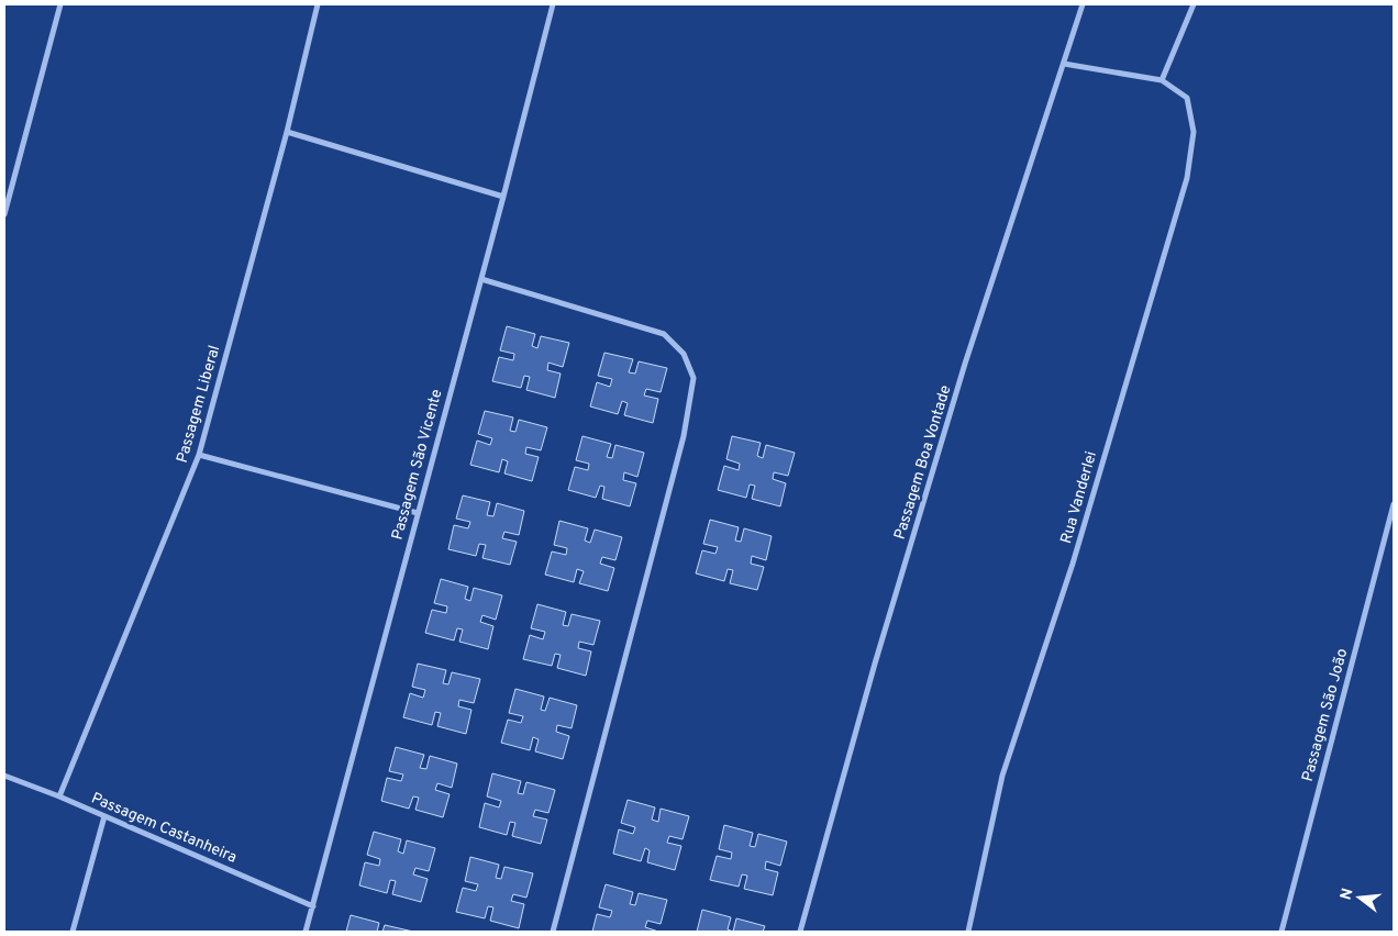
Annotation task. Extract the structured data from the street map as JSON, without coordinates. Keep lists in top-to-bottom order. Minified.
{"streets":{"street":["Passagem Liberal","Passagem Boa Vontade","Passagem São Vicente","Rua Vanderlei","Passagem São João","Passagem Castanheira"]},"crossings":[["Passagem Liberal","Passagem Castanheira"],["Passagem Boa Vontade","Rua Vanderlei"],["Passagem São Vicente","Passagem Castanheira"]],"north":"left"}
